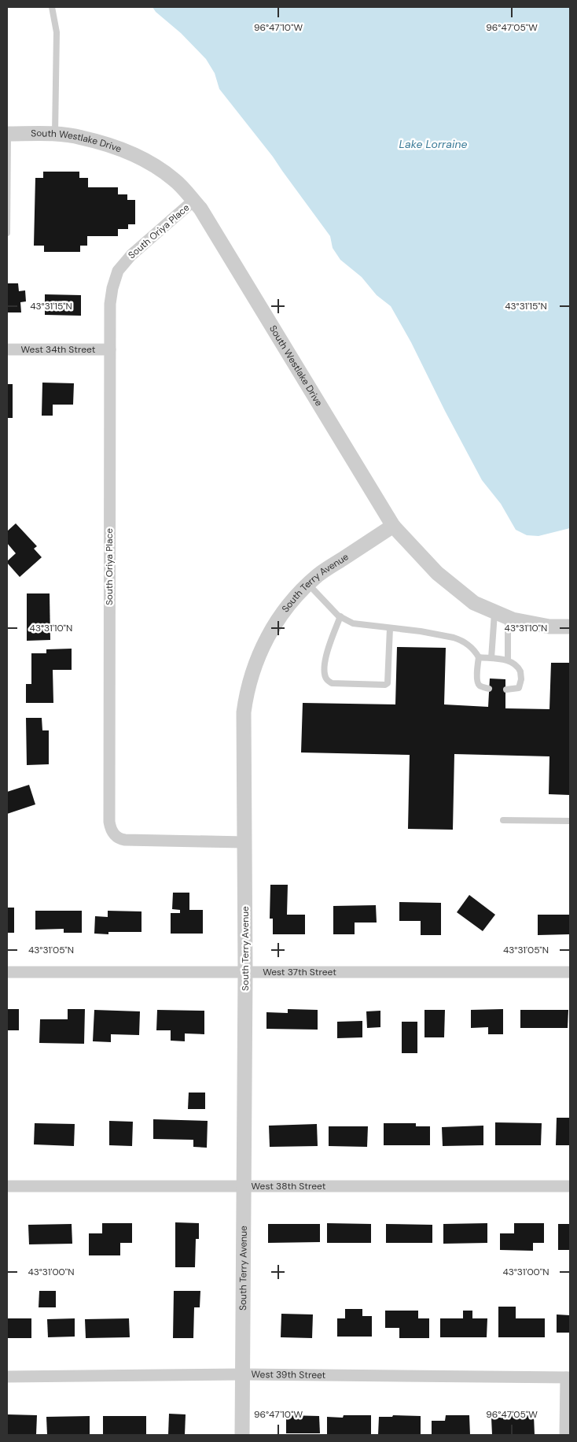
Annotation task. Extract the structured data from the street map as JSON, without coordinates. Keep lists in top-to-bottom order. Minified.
{"streets":{"street":["South Westlake Drive","South Oriya Place","West 34th Street","South Terry Avenue","West 37th Street","West 38th Street","West 39th Street"]},"crossings":[["South Westlake Drive","South Oriya Place"],["South Westlake Drive","South Terry Avenue"],["South Oriya Place","West 34th Street"],["South Oriya Place","South Terry Avenue"],["South Terry Avenue","West 37th Street"],["South Terry Avenue","West 38th Street"],["South Terry Avenue","West 39th Street"]],"water":["Lake Lorraine"],"coordinates":["96°47'10\"W","96°47'05\"W","43°31'15\"N","43°31'10\"N","43°31'05\"N","43°31'00\"N"]}
